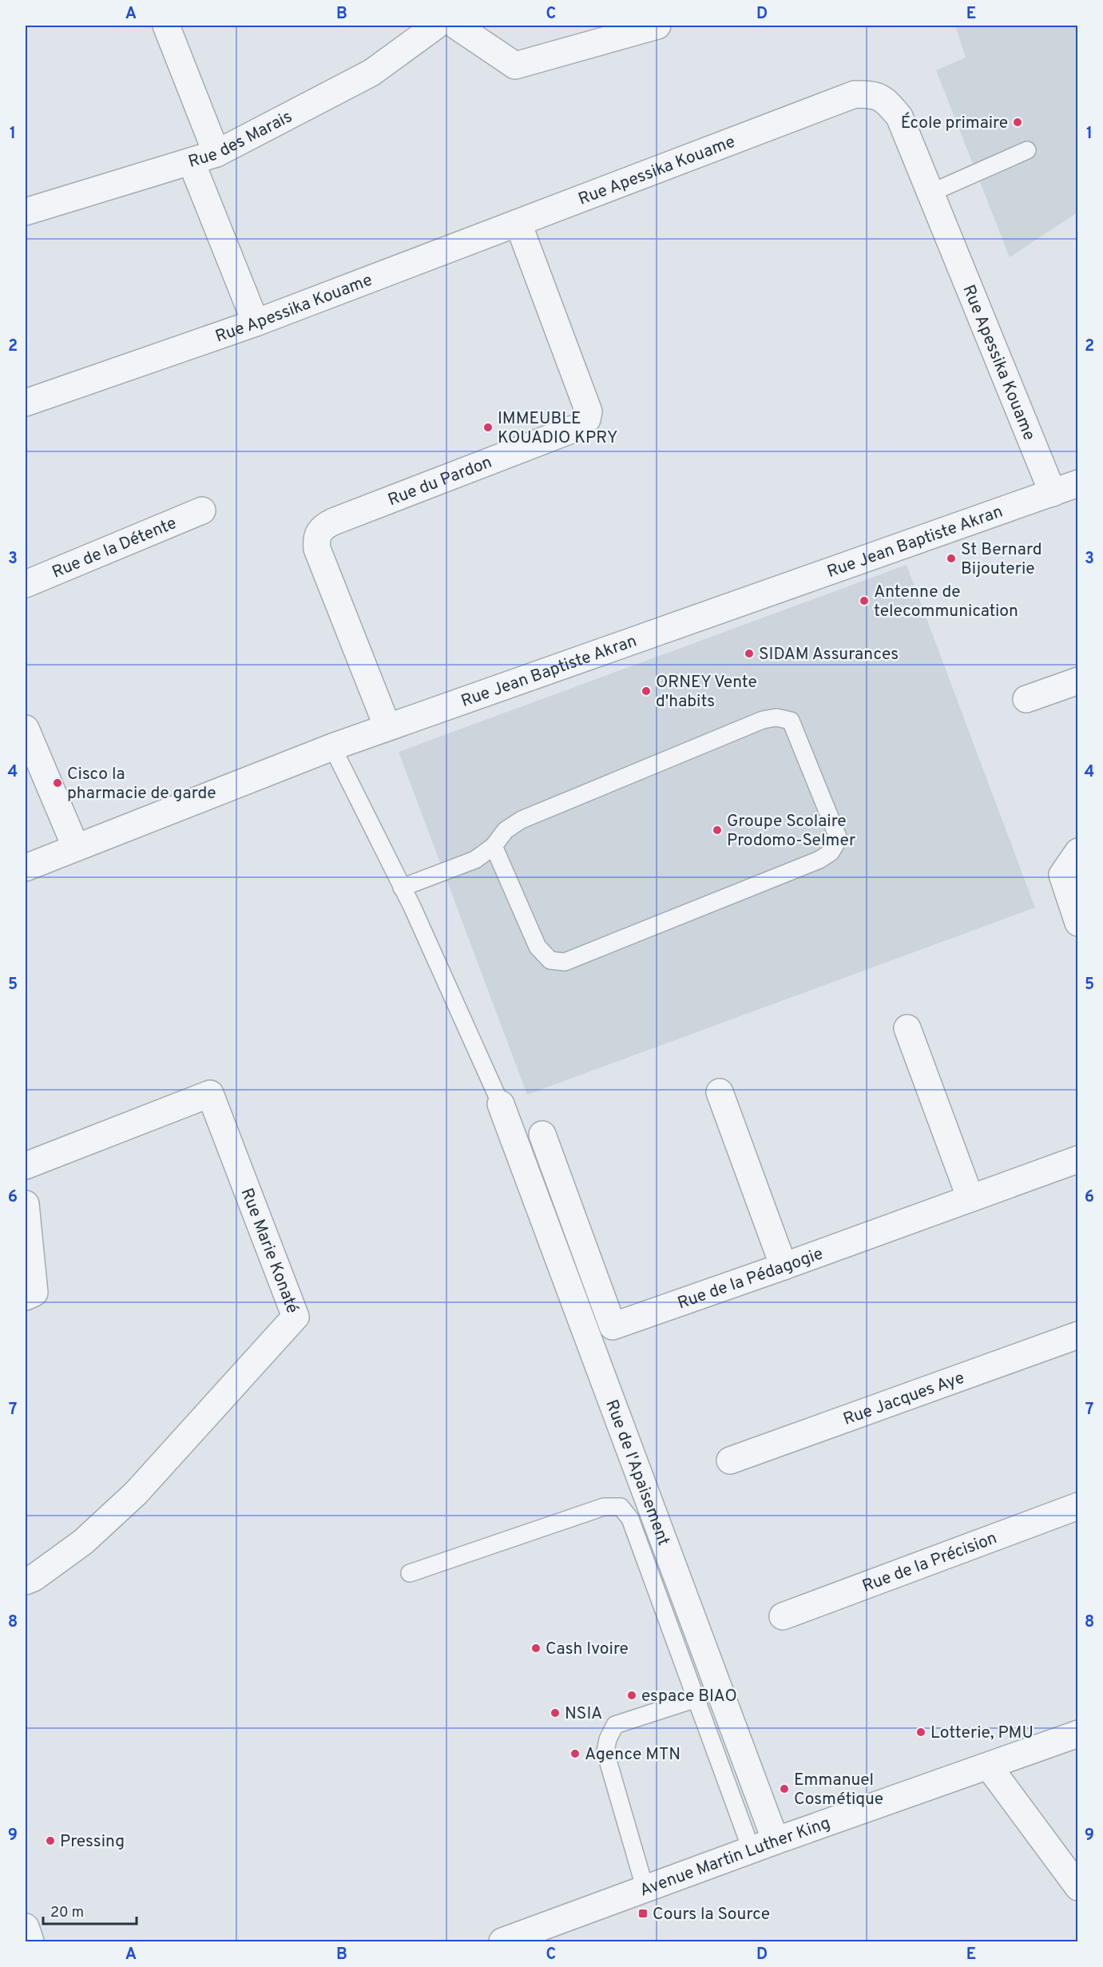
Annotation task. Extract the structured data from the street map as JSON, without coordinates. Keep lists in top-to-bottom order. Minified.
{"streets":{"street":["Rue des Marais","Rue Apessika Kouame","Rue du Pardon","Rue Jean Baptiste Akran","Rue de la Détente","Rue Marie Konaté","Rue de la Pédagogie","Rue Jacques Aye","Rue de l'Apaisement","Rue de la Précision","Avenue Martin Luther King"]},"crossings":[["Rue Apessika Kouame","Rue du Pardon"],["Rue Apessika Kouame","Rue Jean Baptiste Akran"],["Rue du Pardon","Rue Jean Baptiste Akran"],["Rue de l'Apaisement","Avenue Martin Luther King"]],"places":{"other":["École primaire","IMMEUBLE KOUADIO KPRY","St Bernard Bijouterie","Antenne de telecommunication","SIDAM Assurances","ORNEY Vente d'habits","Cisco la pharmacie de garde","Groupe Scolaire Prodomo-Selmer","Cash Ivoire","espace BIAO","NSIA","Lotterie, PMU","Agence MTN","Emmanuel Cosmétique","Pressing"],"transit":["Cours la Source"]},"scale_bar":"20 m","grid":{"columns":["A","B","C","D","E"],"rows":["1","2","3","4","5","6","7","8","9"]}}
